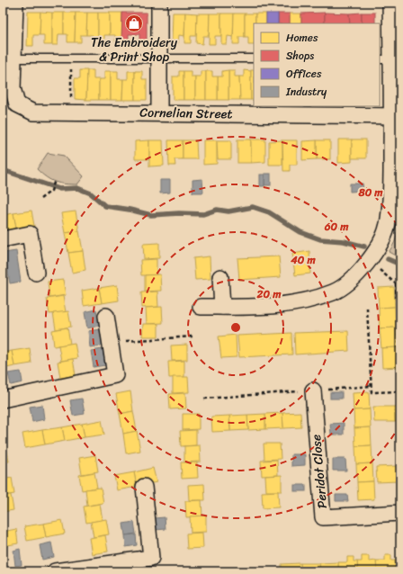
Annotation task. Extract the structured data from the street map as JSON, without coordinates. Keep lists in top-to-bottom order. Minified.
{"streets":{"street":["Cornelian Street","Peridot Close"]},"places":{"shop":["The Embroidery & Print Shop"]},"legend":["Homes","Shops","Offices","Industry"],"rings":["80 m","60 m","40 m","20 m"]}
